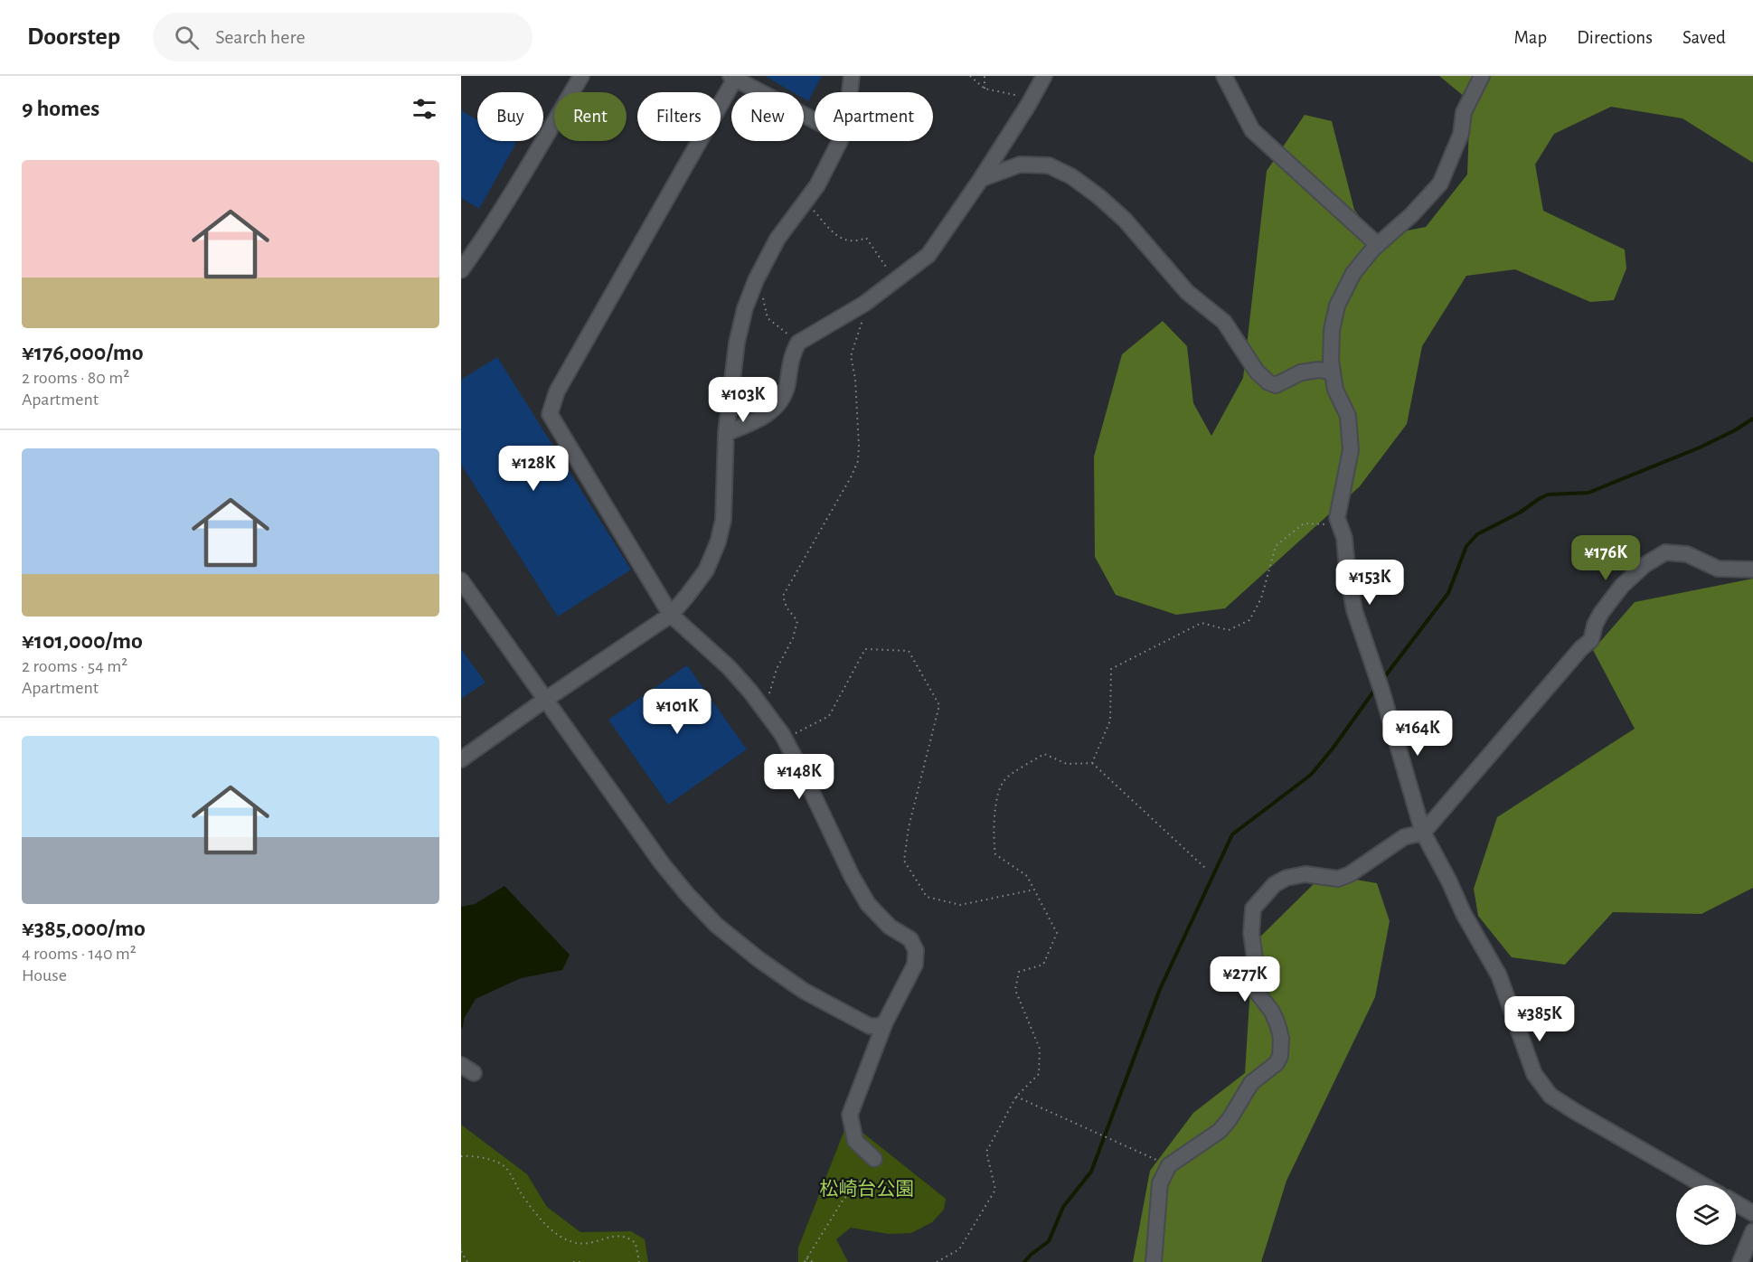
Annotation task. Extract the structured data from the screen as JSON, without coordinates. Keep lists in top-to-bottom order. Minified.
{"parks":["松崎台公園"],"page":{"header":"Doorstep","search":"Search here","nav":["Map","Directions","Saved"],"heading":"9 homes","chip":["Buy","Rent","Filters","New","Apartment"],"list":[{"name":"¥176,000/mo","note":"2 rooms · 80 m² · Apartment"},{"name":"¥101,000/mo","note":"2 rooms · 54 m² · Apartment"},{"name":"¥385,000/mo","note":"4 rooms · 140 m² · House"}],"price":["¥103K","¥128K","¥176K","¥153K","¥101K","¥164K","¥148K","¥277K","¥385K"]}}
